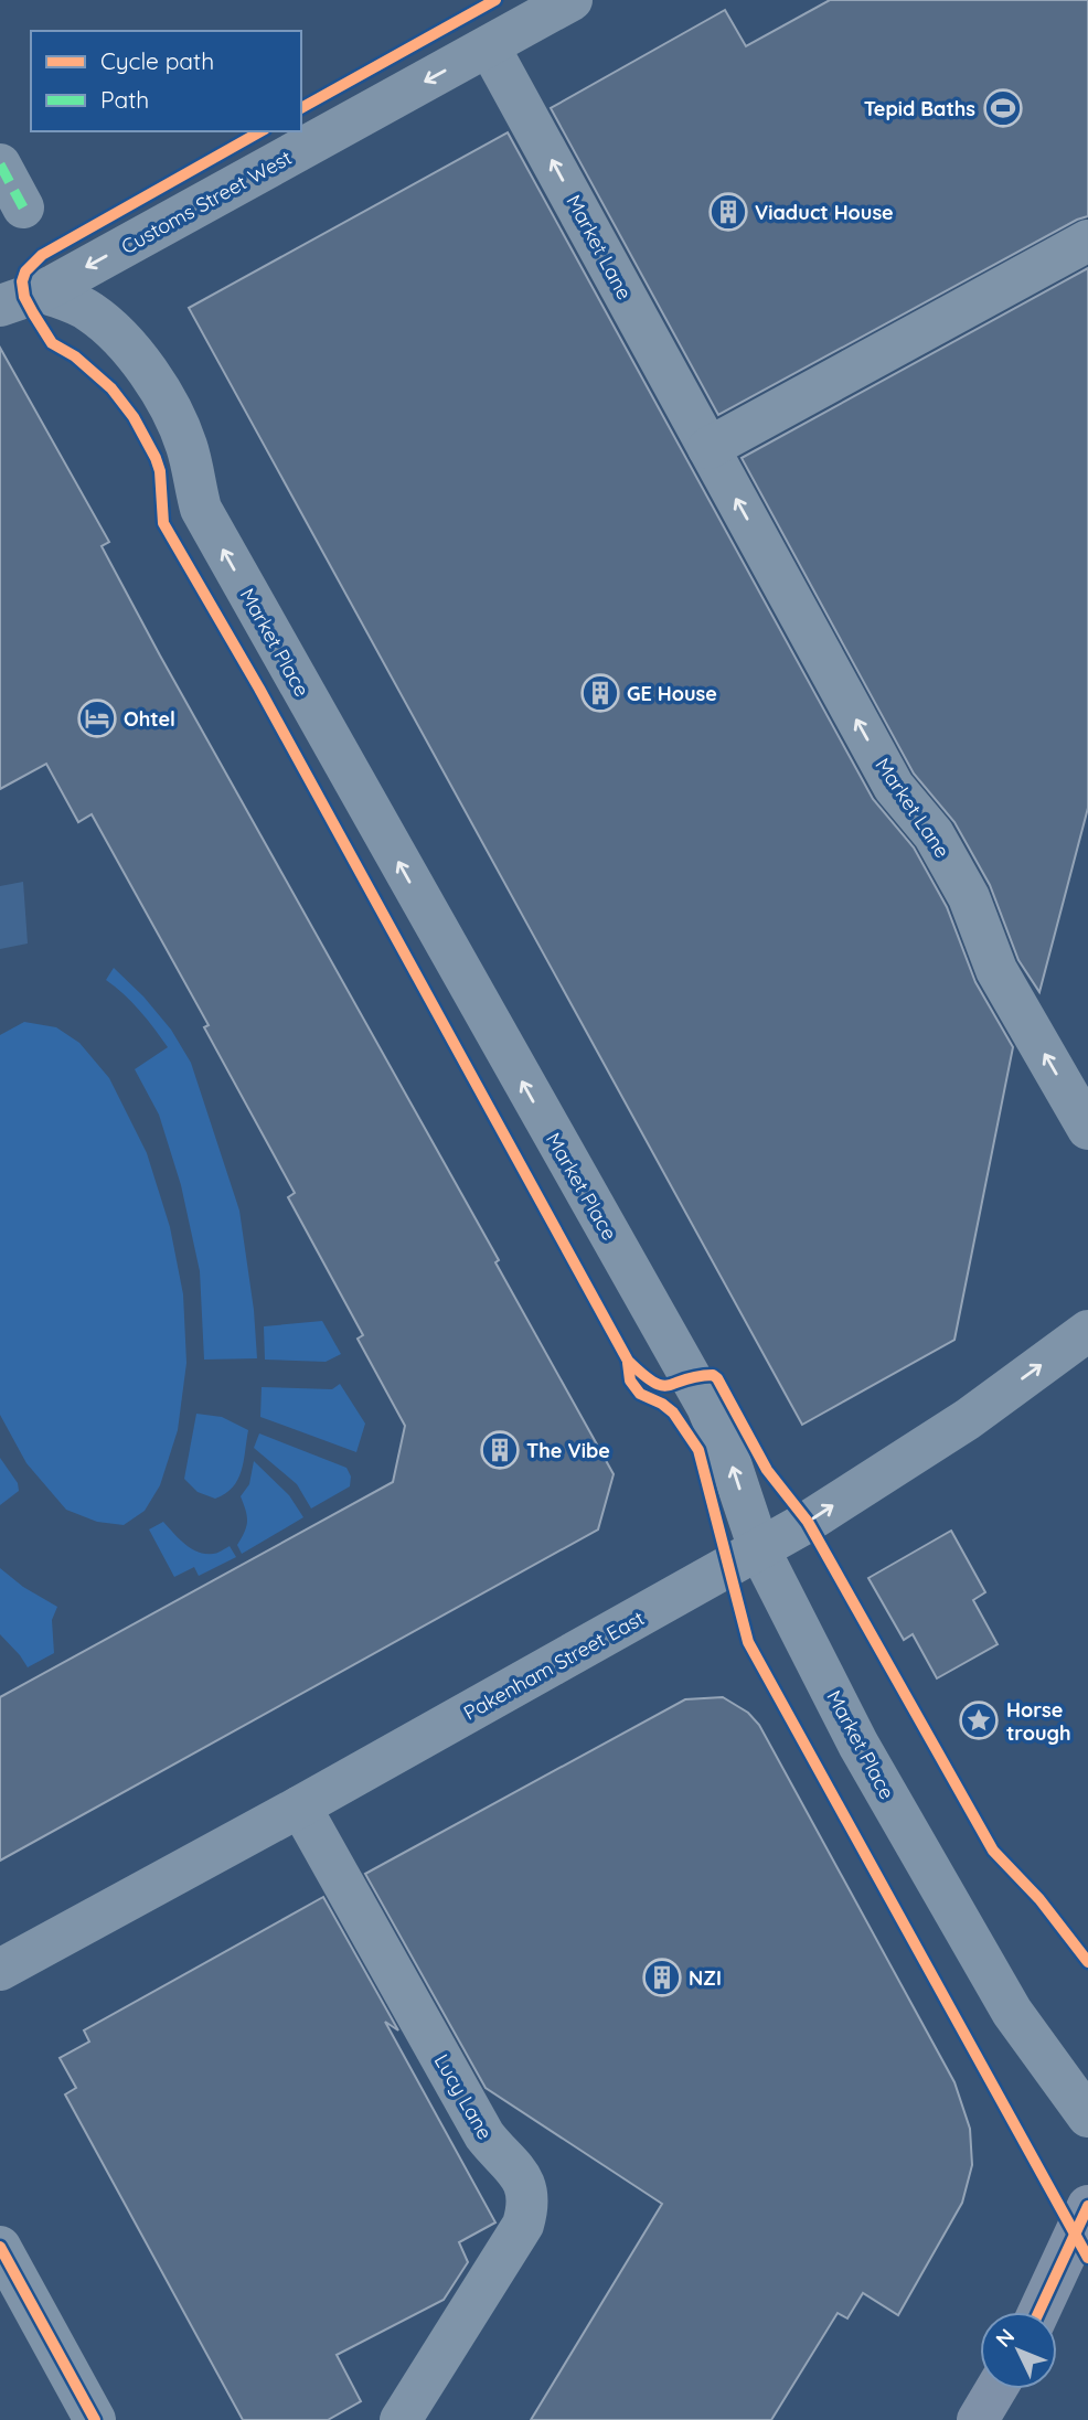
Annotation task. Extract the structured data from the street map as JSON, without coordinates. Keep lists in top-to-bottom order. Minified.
{"streets":{"street":["Customs Street West","Market Lane","Market Place","Pakenham Street East","Lucy Lane"]},"crossings":[["Customs Street West","Market Lane"],["Customs Street West","Market Place"],["Market Place","Pakenham Street East"],["Pakenham Street East","Lucy Lane"]],"one_way":["Customs Street West","Market Lane","Market Place"],"places":{"sports":["Tepid Baths"],"building":["Viaduct House","GE House","The Vibe","NZI"],"hotel":["Ohtel"],"place":["Horse trough"]},"legend":["Cycle path","Path"],"north":"top left"}
